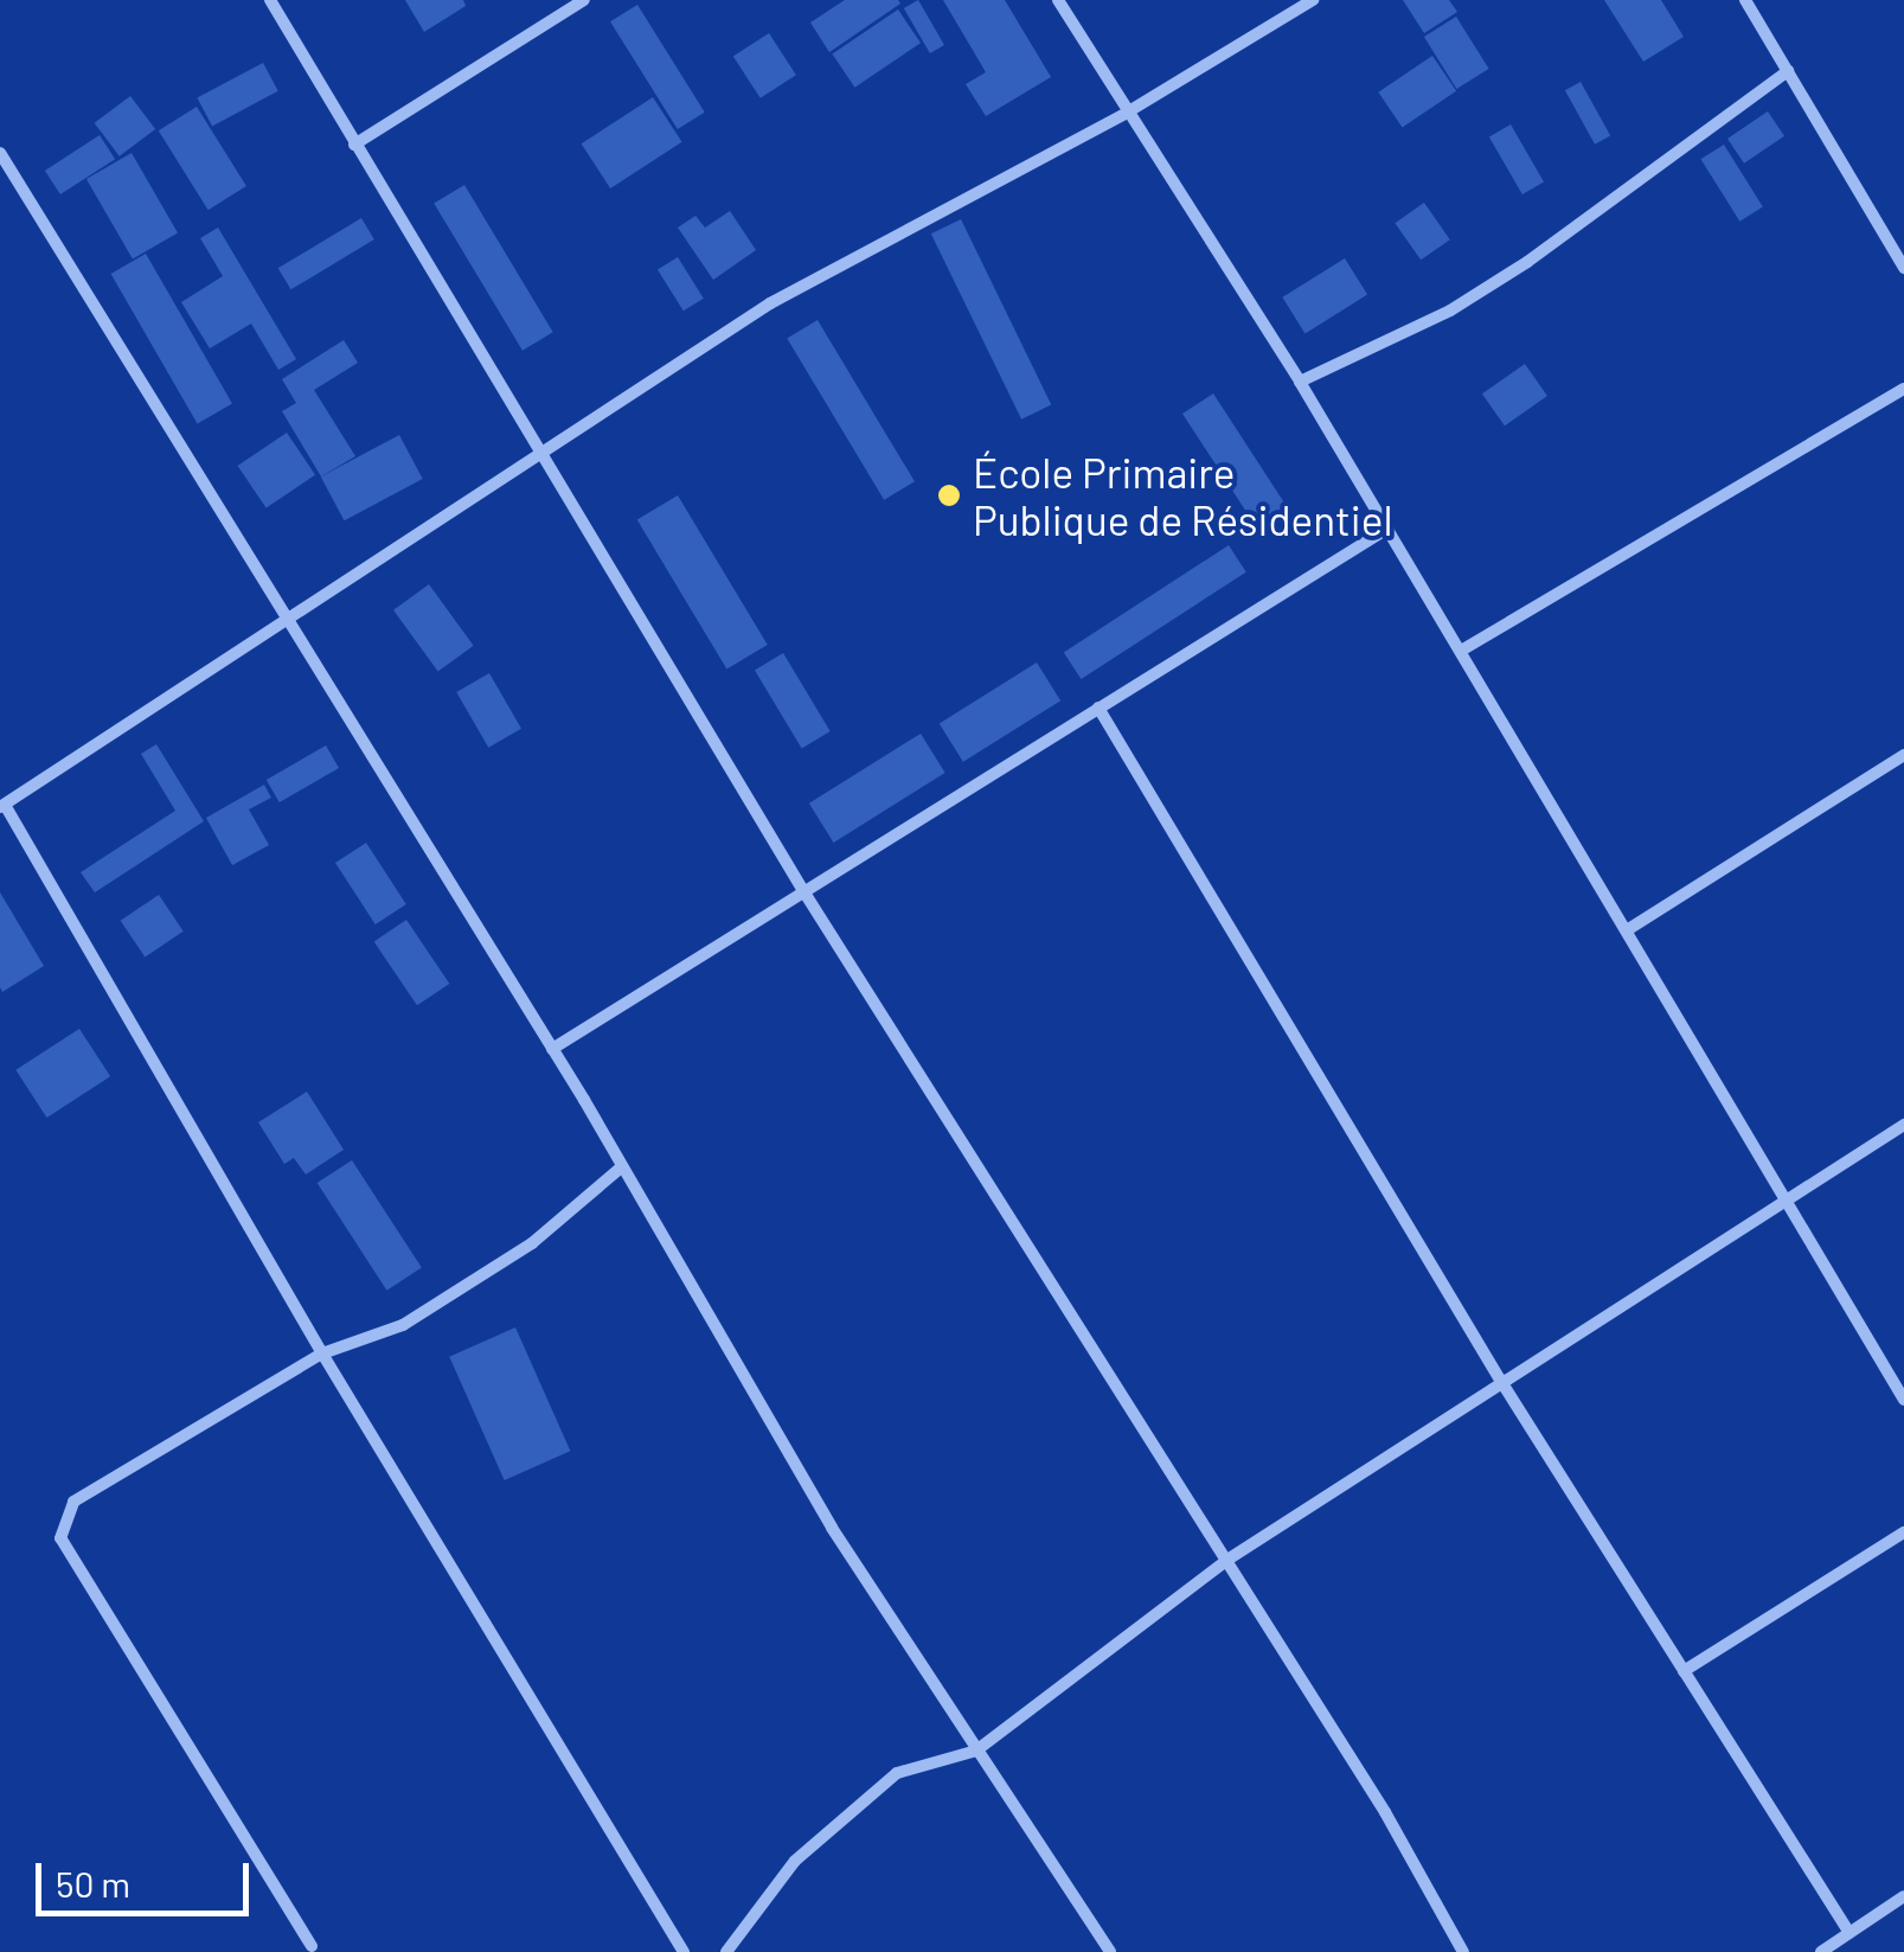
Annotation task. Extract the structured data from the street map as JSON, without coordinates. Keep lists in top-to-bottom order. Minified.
{"places":["École Primaire Publique de Résidentiel"],"scale_bar":"50 m"}
